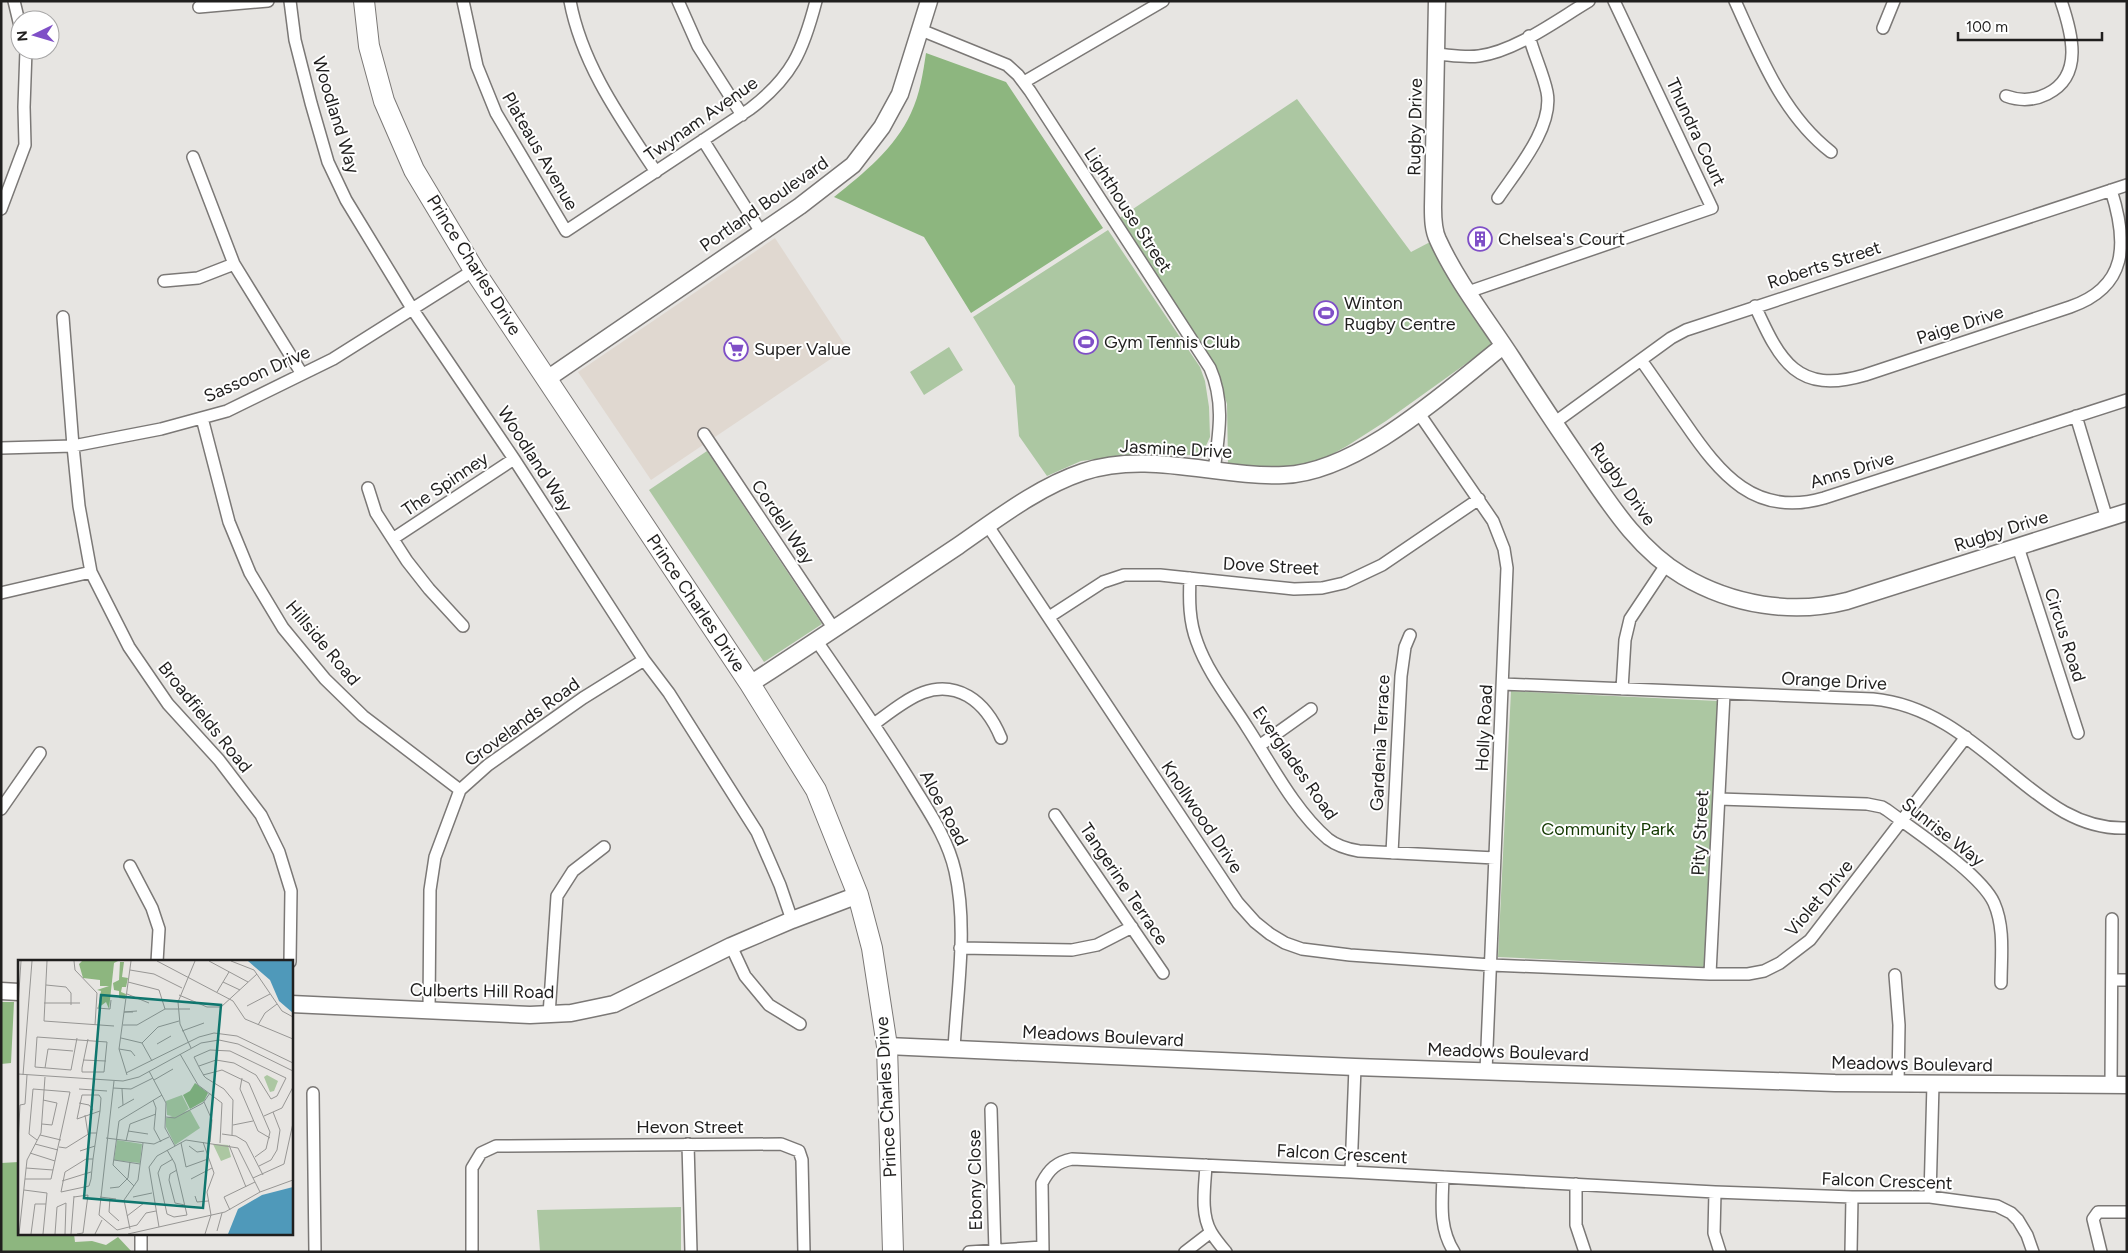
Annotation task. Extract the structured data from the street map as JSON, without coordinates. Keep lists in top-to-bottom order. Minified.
{"streets":{"highway":["Prince Charles Drive"],"street":["Woodland Way","Twynam Avenue","Rugby Drive","Thundra Court","Plateaus Avenue","Portland Boulevard","Lighthouse Street","Roberts Street","Paige Drive","Sassoon Drive","Jasmine Drive","Anns Drive","The Spinney","Cordell Way","Dove Street","Circus Road","Hillside Road","Orange Drive","Broadfields Road","Grovelands Road","Holly Road","Gardenia Terrace","Everglades Road","Aloe Road","Knollwood Drive","Sunrise Way","Pity Street","Tangerine Terrace","Violet Drive","Culberts Hill Road","Meadows Boulevard","Hevon Street","Falcon Crescent","Ebony Close"]},"crossings":[["Woodland Way","Sassoon Drive"],["Woodland Way","The Spinney"],["Woodland Way","Grovelands Road"],["Woodland Way","Culberts Hill Road"],["Twynam Avenue","Plateaus Avenue"],["Rugby Drive","Thundra Court"],["Rugby Drive","Roberts Street"],["Rugby Drive","Jasmine Drive"],["Rugby Drive","Circus Road"],["Portland Boulevard","Lighthouse Street"],["Portland Boulevard","Prince Charles Drive"],["Lighthouse Street","Jasmine Drive"],["Prince Charles Drive","Sassoon Drive"],["Prince Charles Drive","Jasmine Drive"],["Prince Charles Drive","Culberts Hill Road"],["Prince Charles Drive","Meadows Boulevard"],["Roberts Street","Paige Drive"],["Roberts Street","Anns Drive"],["Sassoon Drive","Hillside Road"],["Sassoon Drive","Broadfields Road"],["Jasmine Drive","Cordell Way"],["Jasmine Drive","Holly Road"],["Jasmine Drive","Aloe Road"],["Jasmine Drive","Knollwood Drive"],["Dove Street","Holly Road"],["Dove Street","Everglades Road"],["Dove Street","Knollwood Drive"],["Hillside Road","Grovelands Road"],["Orange Drive","Holly Road"],["Orange Drive","Pity Street"],["Orange Drive","Violet Drive"],["Grovelands Road","Culberts Hill Road"],["Holly Road","Everglades Road"],["Holly Road","Knollwood Drive"],["Holly Road","Violet Drive"],["Holly Road","Meadows Boulevard"],["Gardenia Terrace","Everglades Road"],["Aloe Road","Meadows Boulevard"],["Knollwood Drive","Violet Drive"],["Sunrise Way","Pity Street"],["Sunrise Way","Violet Drive"],["Pity Street","Violet Drive"]],"parks":["Community Park"],"places":{"building":["Chelsea's Court"],"sports":["Winton Rugby Centre","Gym Tennis Club"],"supermarket":["Super Value"]},"scale_bar":"100 m","north":"left"}
